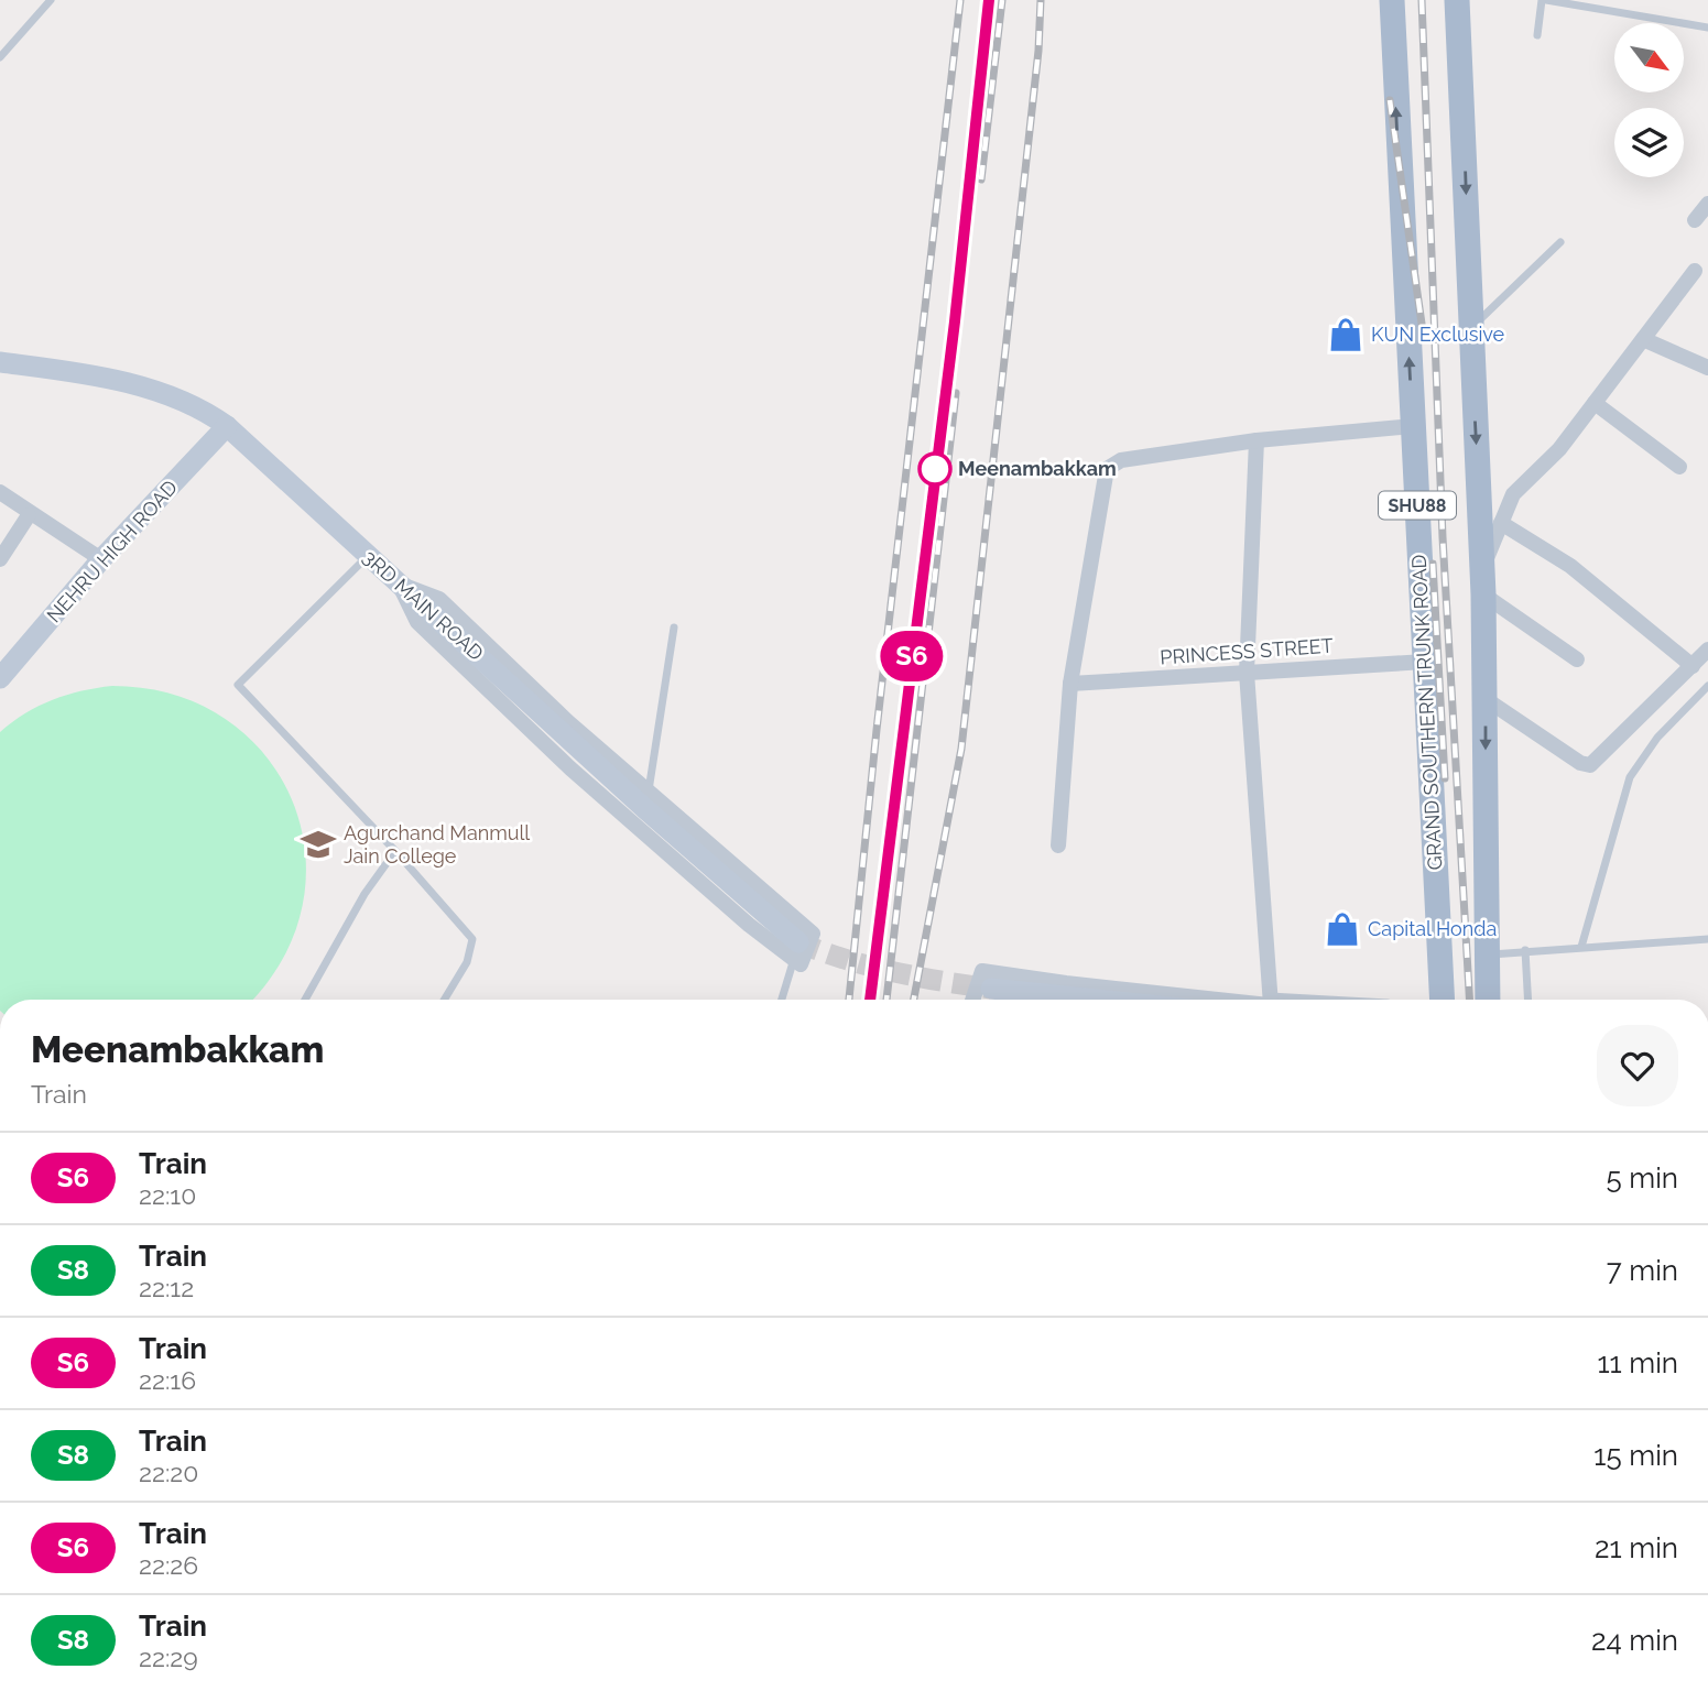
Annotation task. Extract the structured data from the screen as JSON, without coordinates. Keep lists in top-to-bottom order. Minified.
{"streets":{"main road":["SHU88","GRAND SOUTHERN TRUNK ROAD"],"street":["NEHRU HIGH ROAD","3RD MAIN ROAD","PRINCESS STREET"]},"crossings":[["NEHRU HIGH ROAD","3RD MAIN ROAD"],["PRINCESS STREET","GRAND SOUTHERN TRUNK ROAD"]],"places":{"shop":["KUN Exclusive","Capital Honda"],"other":["Meenambakkam"],"school or university":["Agurchand Manmull Jain College"]},"north":"bottom right","page":{"on_map":"S6","heading":["Meenambakkam","Train"],"list":[{"mark":"S6","name":"Train","note":"22:10","value":"5 min"},{"mark":"S8","name":"Train","note":"22:12","value":"7 min"},{"mark":"S6","name":"Train","note":"22:16","value":"11 min"},{"mark":"S8","name":"Train","note":"22:20","value":"15 min"},{"mark":"S6","name":"Train","note":"22:26","value":"21 min"},{"mark":"S8","name":"Train","note":"22:29","value":"24 min"}]}}
